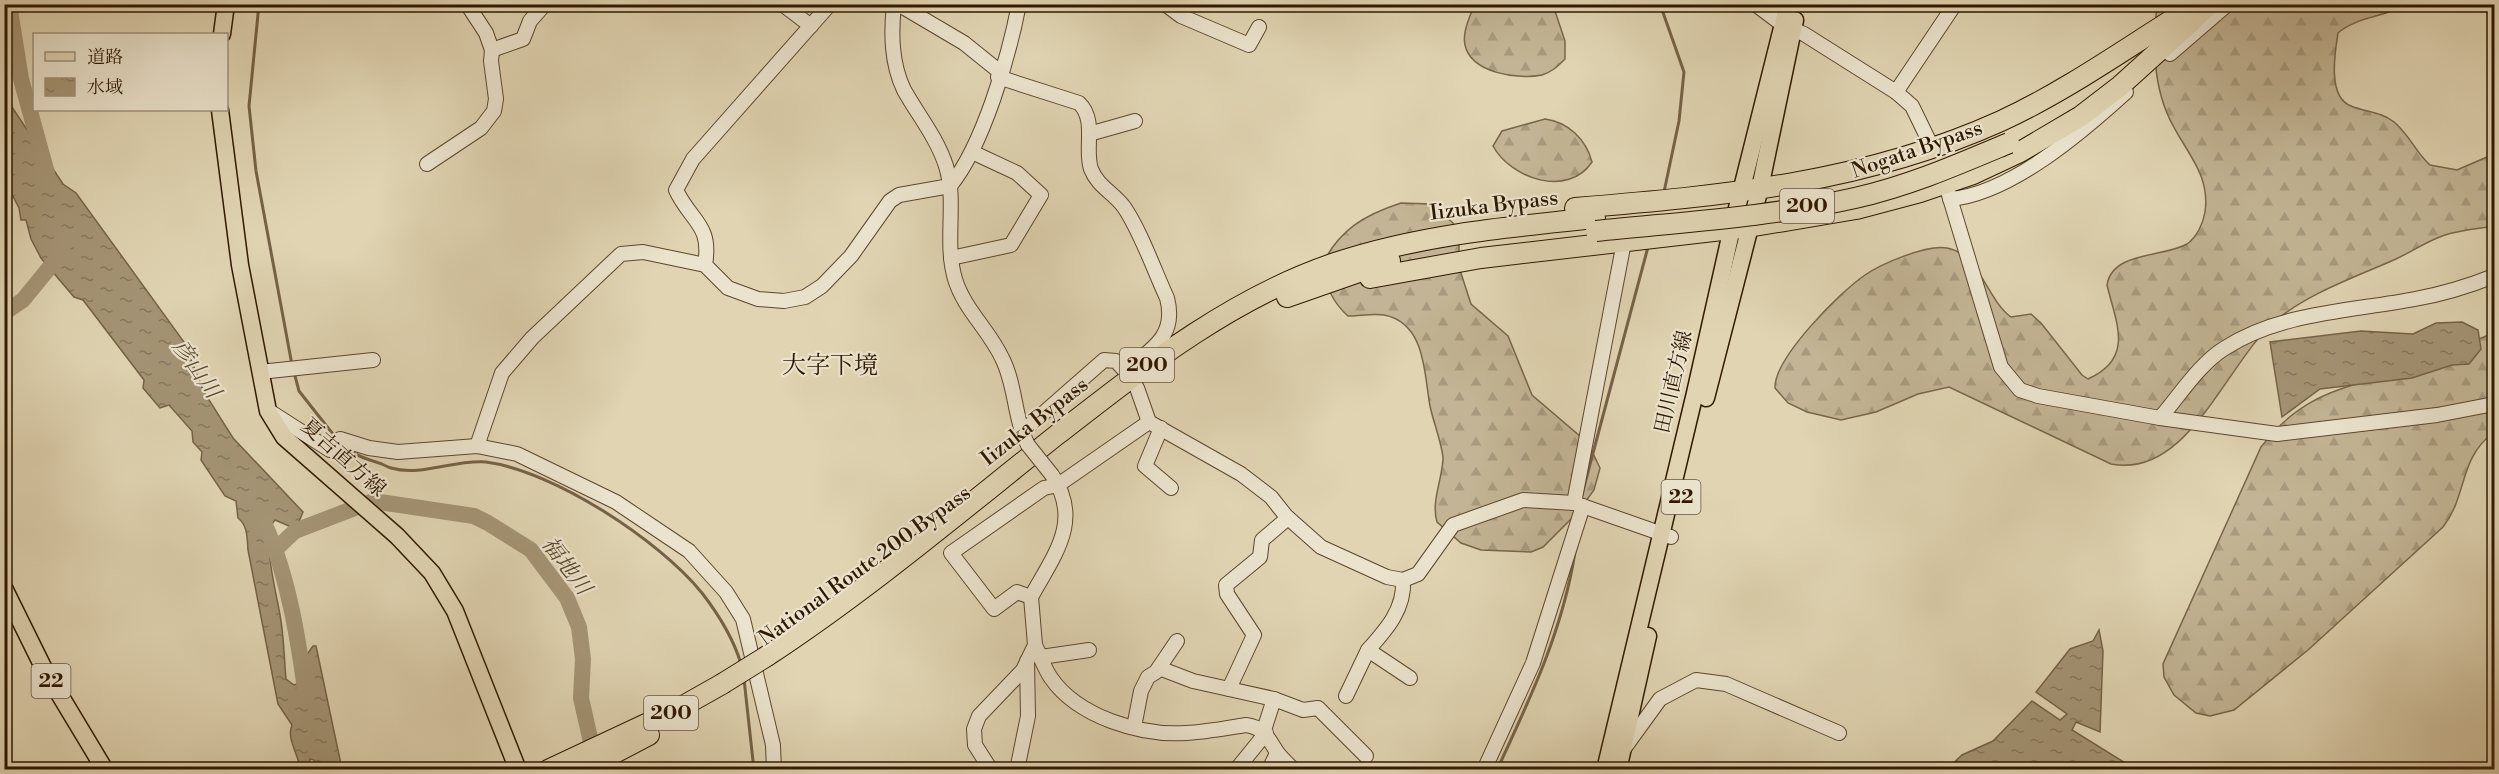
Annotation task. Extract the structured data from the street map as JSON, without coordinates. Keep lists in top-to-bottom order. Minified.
{"streets":{"highway":["Nogata Bypass","Iizuka Bypass","200","National Route 200 Bypass"],"main road":["田川直方線","夏吉直方線","22"]},"crossings":[["Nogata Bypass","Iizuka Bypass"],["Nogata Bypass","National Route 200 Bypass"],["Iizuka Bypass","National Route 200 Bypass"],["200","National Route 200 Bypass"]],"districts":["大字下境"],"water":["彦山川","福地川"],"legend":["道路","水域"]}
